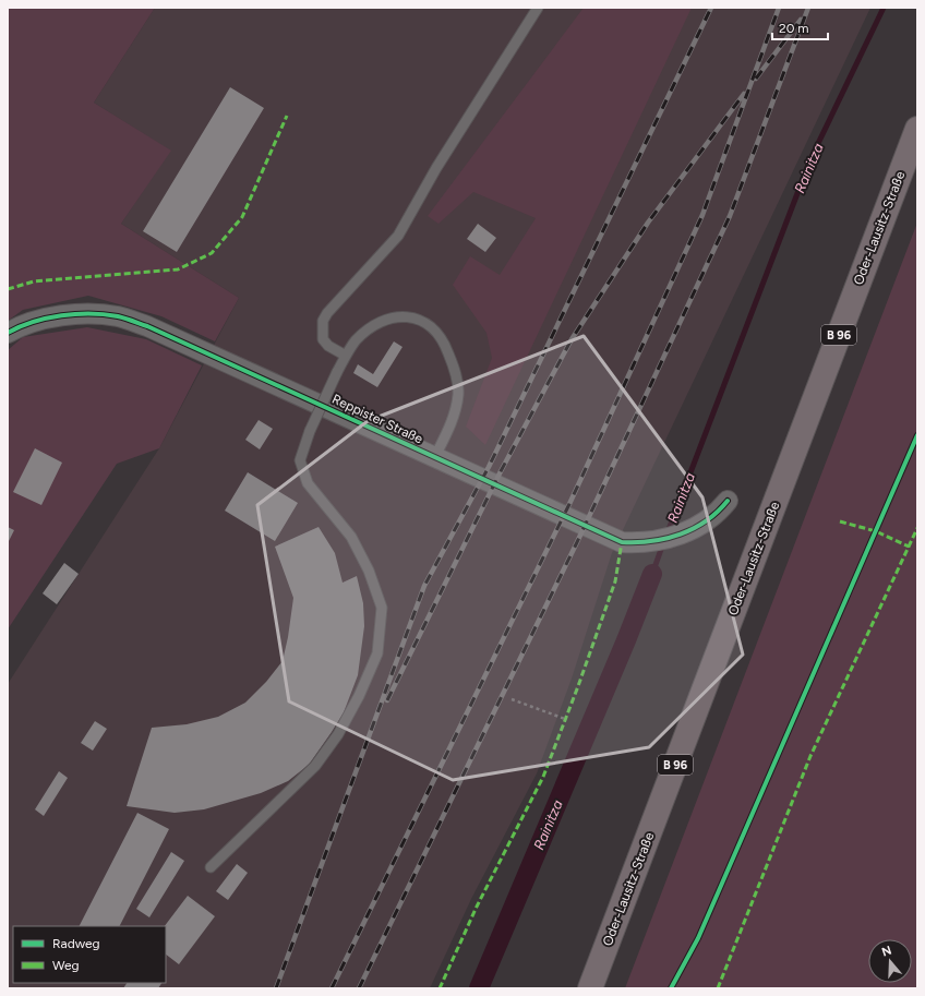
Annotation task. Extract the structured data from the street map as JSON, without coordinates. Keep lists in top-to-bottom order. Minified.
{"streets":{"highway":["Oder-Lausitz-Straße","B 96"],"street":["Reppister Straße"]},"water":["Rainitza"],"legend":["Radweg","Weg"],"scale_bar":"20 m","north":"top"}
